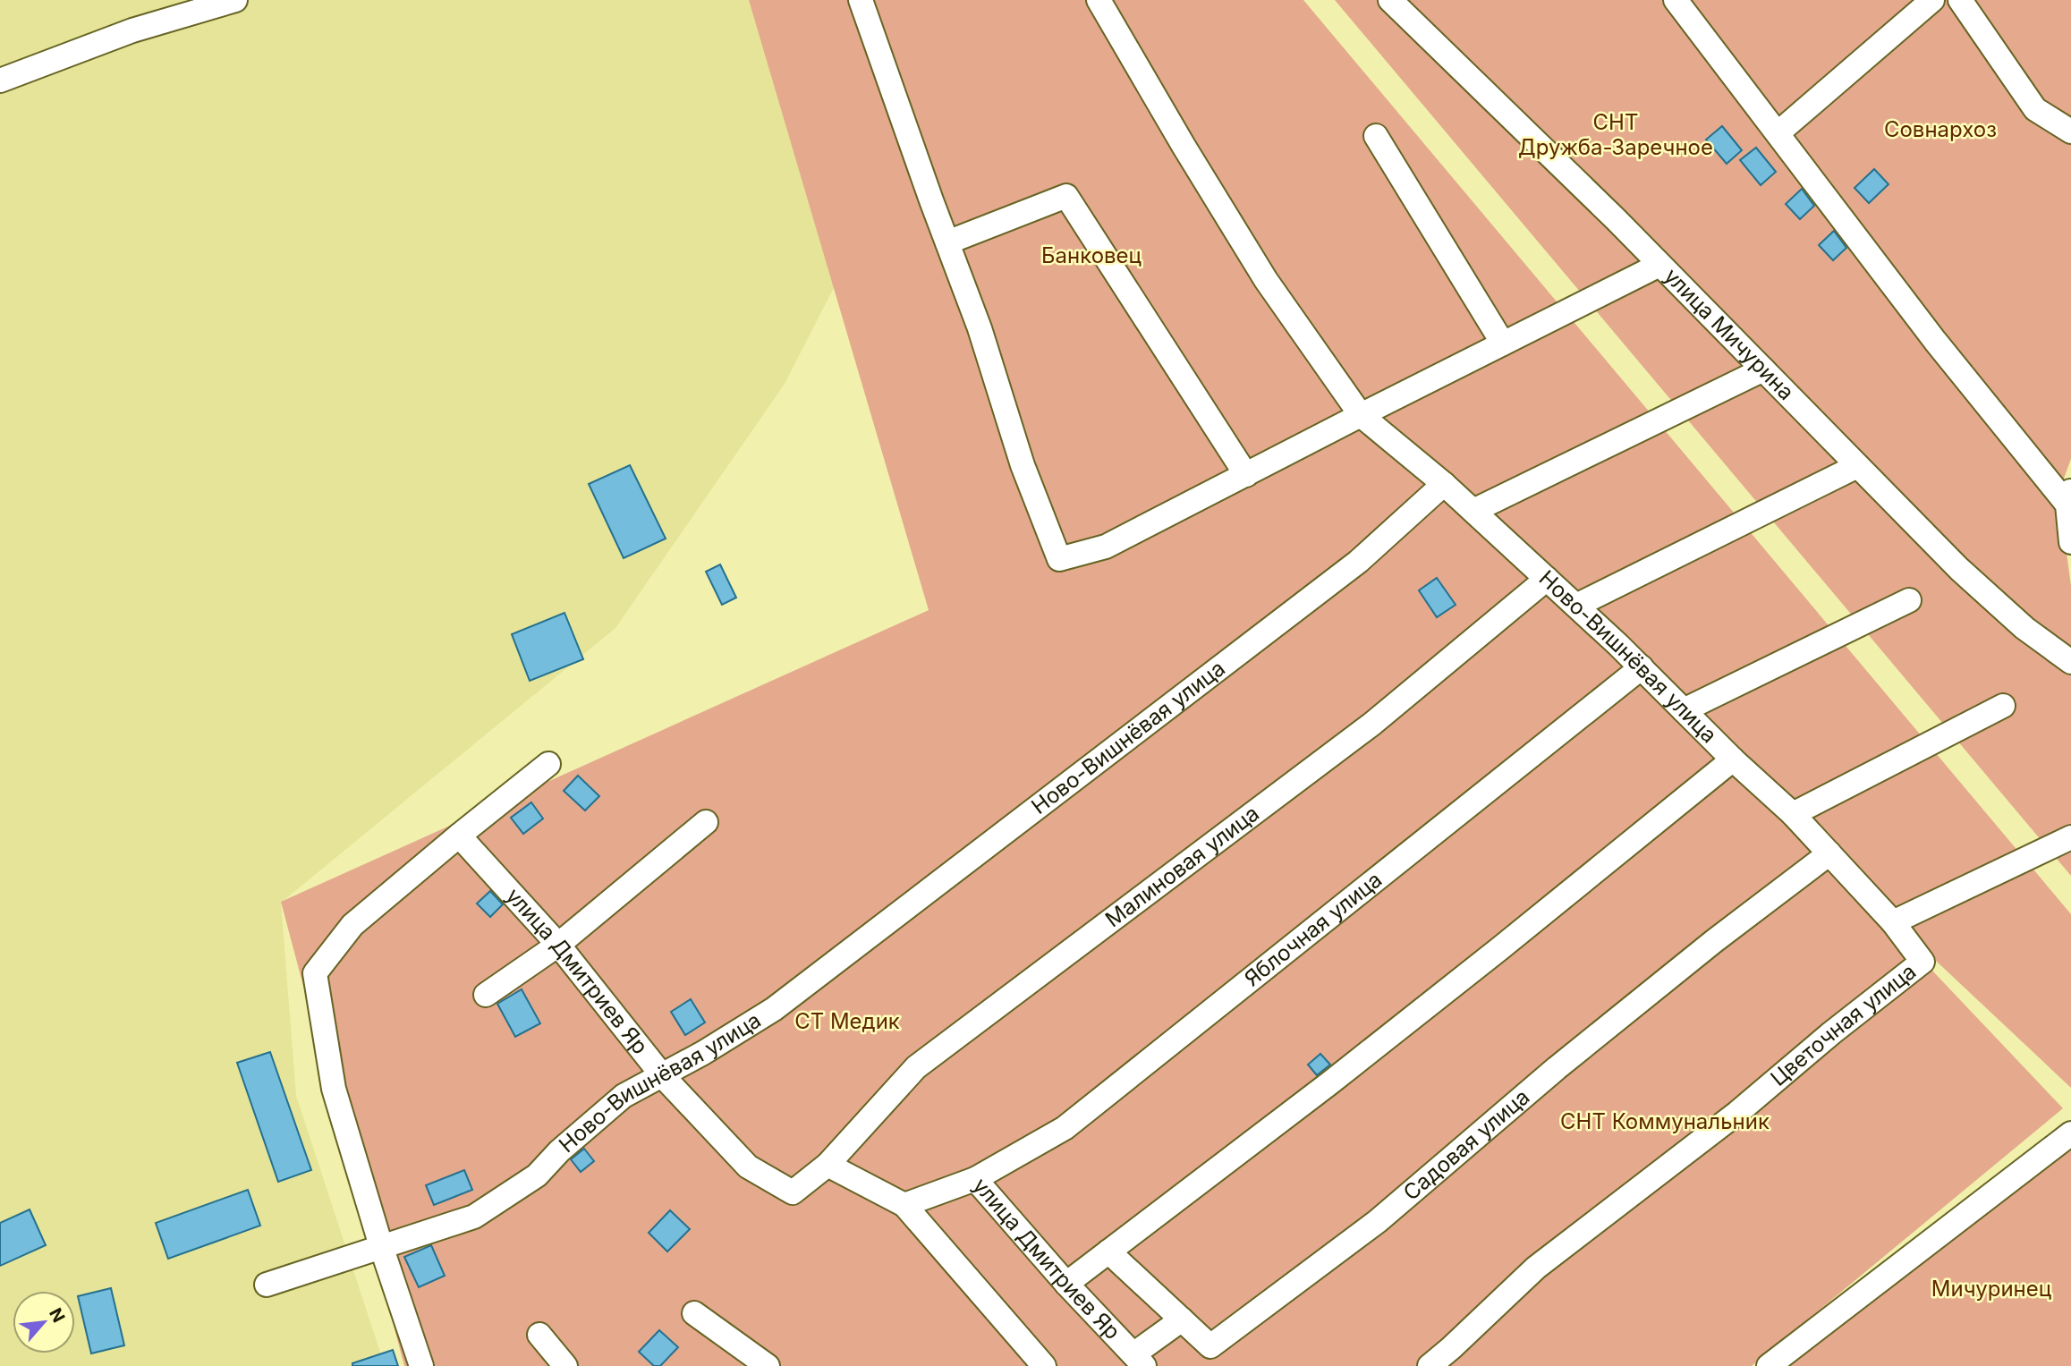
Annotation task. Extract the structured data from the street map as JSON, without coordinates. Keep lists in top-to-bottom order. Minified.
{"streets":{"street":["улица Мичурина","Ново-Вишнёвая улица","Малиновая улица","Яблочная улица","улица Дмитриев Яр","Цветочная улица","Садовая улица"]},"crossings":[["Ново-Вишнёвая улица","Малиновая улица"],["Ново-Вишнёвая улица","Яблочная улица"],["Ново-Вишнёвая улица","улица Дмитриев Яр"],["Ново-Вишнёвая улица","Цветочная улица"],["Ново-Вишнёвая улица","Садовая улица"],["Малиновая улица","улица Дмитриев Яр"],["Яблочная улица","улица Дмитриев Яр"]],"parks":["СНТ Дружба-Заречное","Совнархоз","Банковец","СТ Медик","СНТ Коммунальник","Мичуринец"],"north":"top right"}
